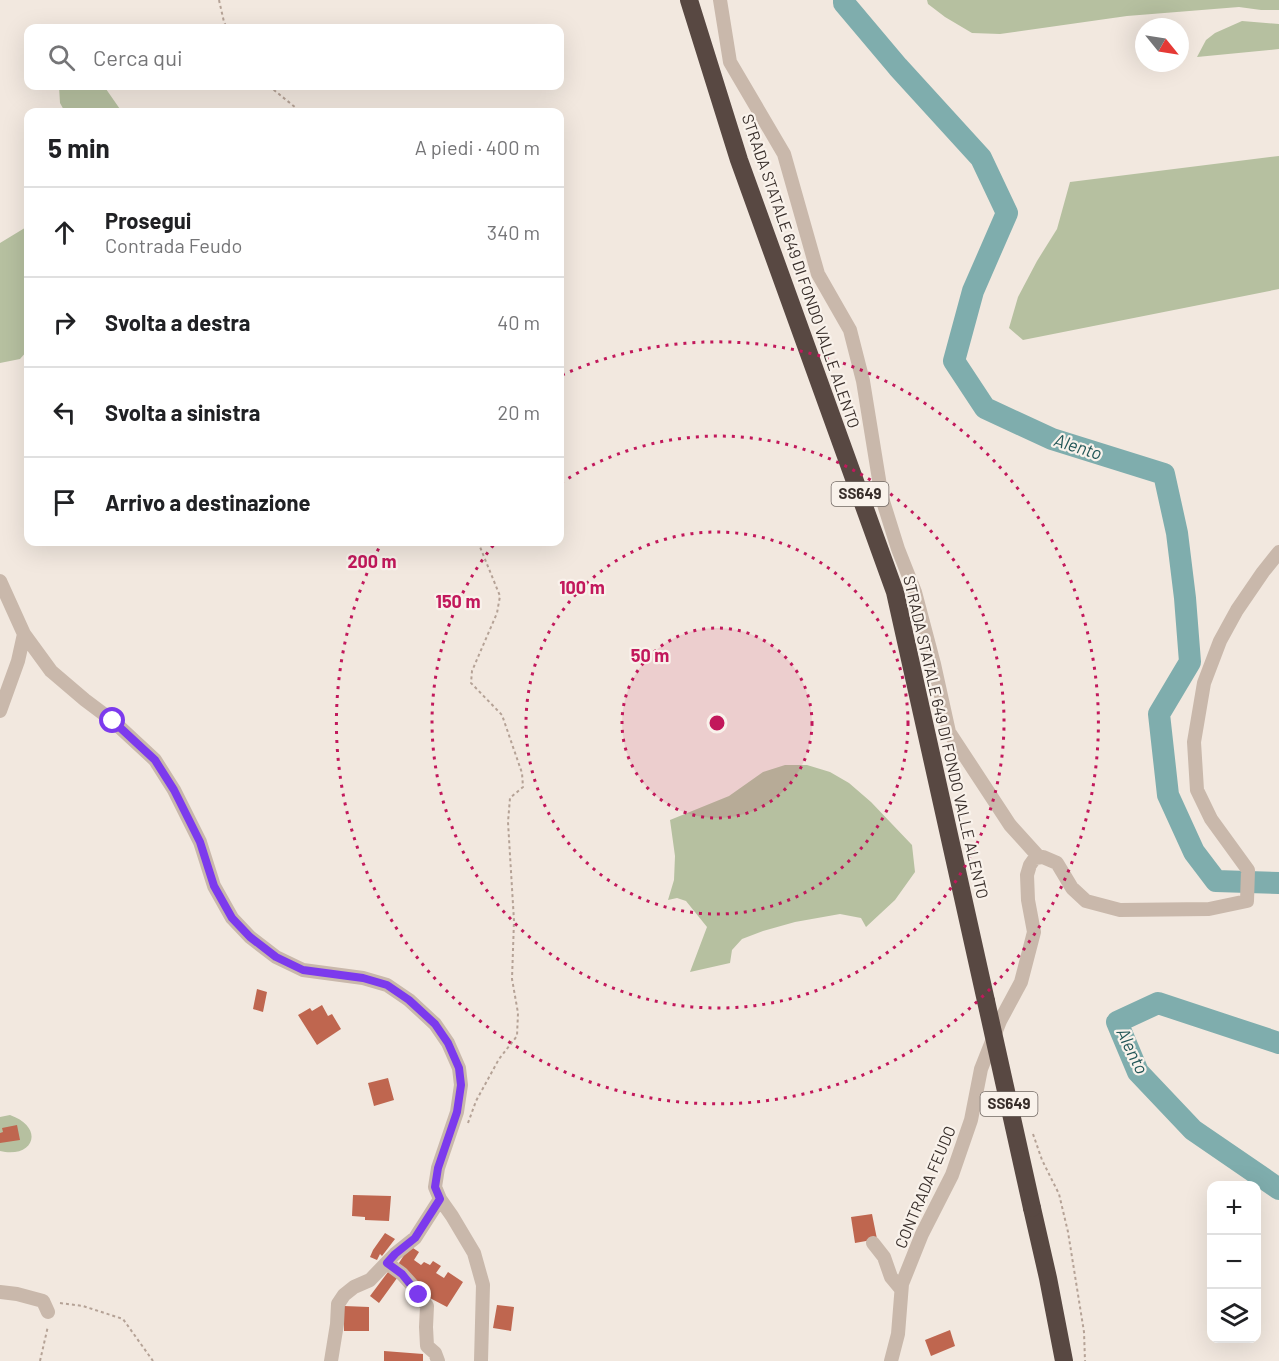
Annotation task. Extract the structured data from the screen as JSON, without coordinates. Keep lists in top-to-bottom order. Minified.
{"streets":{"highway":["STRADA STATALE 649 DI FONDO VALLE ALENTO","SS649"],"street":["CONTRADA FEUDO"]},"water":["Alento"],"north":"bottom right","page":{"search":"Cerca qui","heading":["5 min","A piedi · 400 m"],"list":[["Prosegui","Contrada Feudo","340 m"],["Svolta a destra","40 m"],["Svolta a sinistra","20 m"],"Arrivo a destinazione"],"map_buttons":["+","−"]},"rings":["200 m","100 m","150 m","50 m"]}
